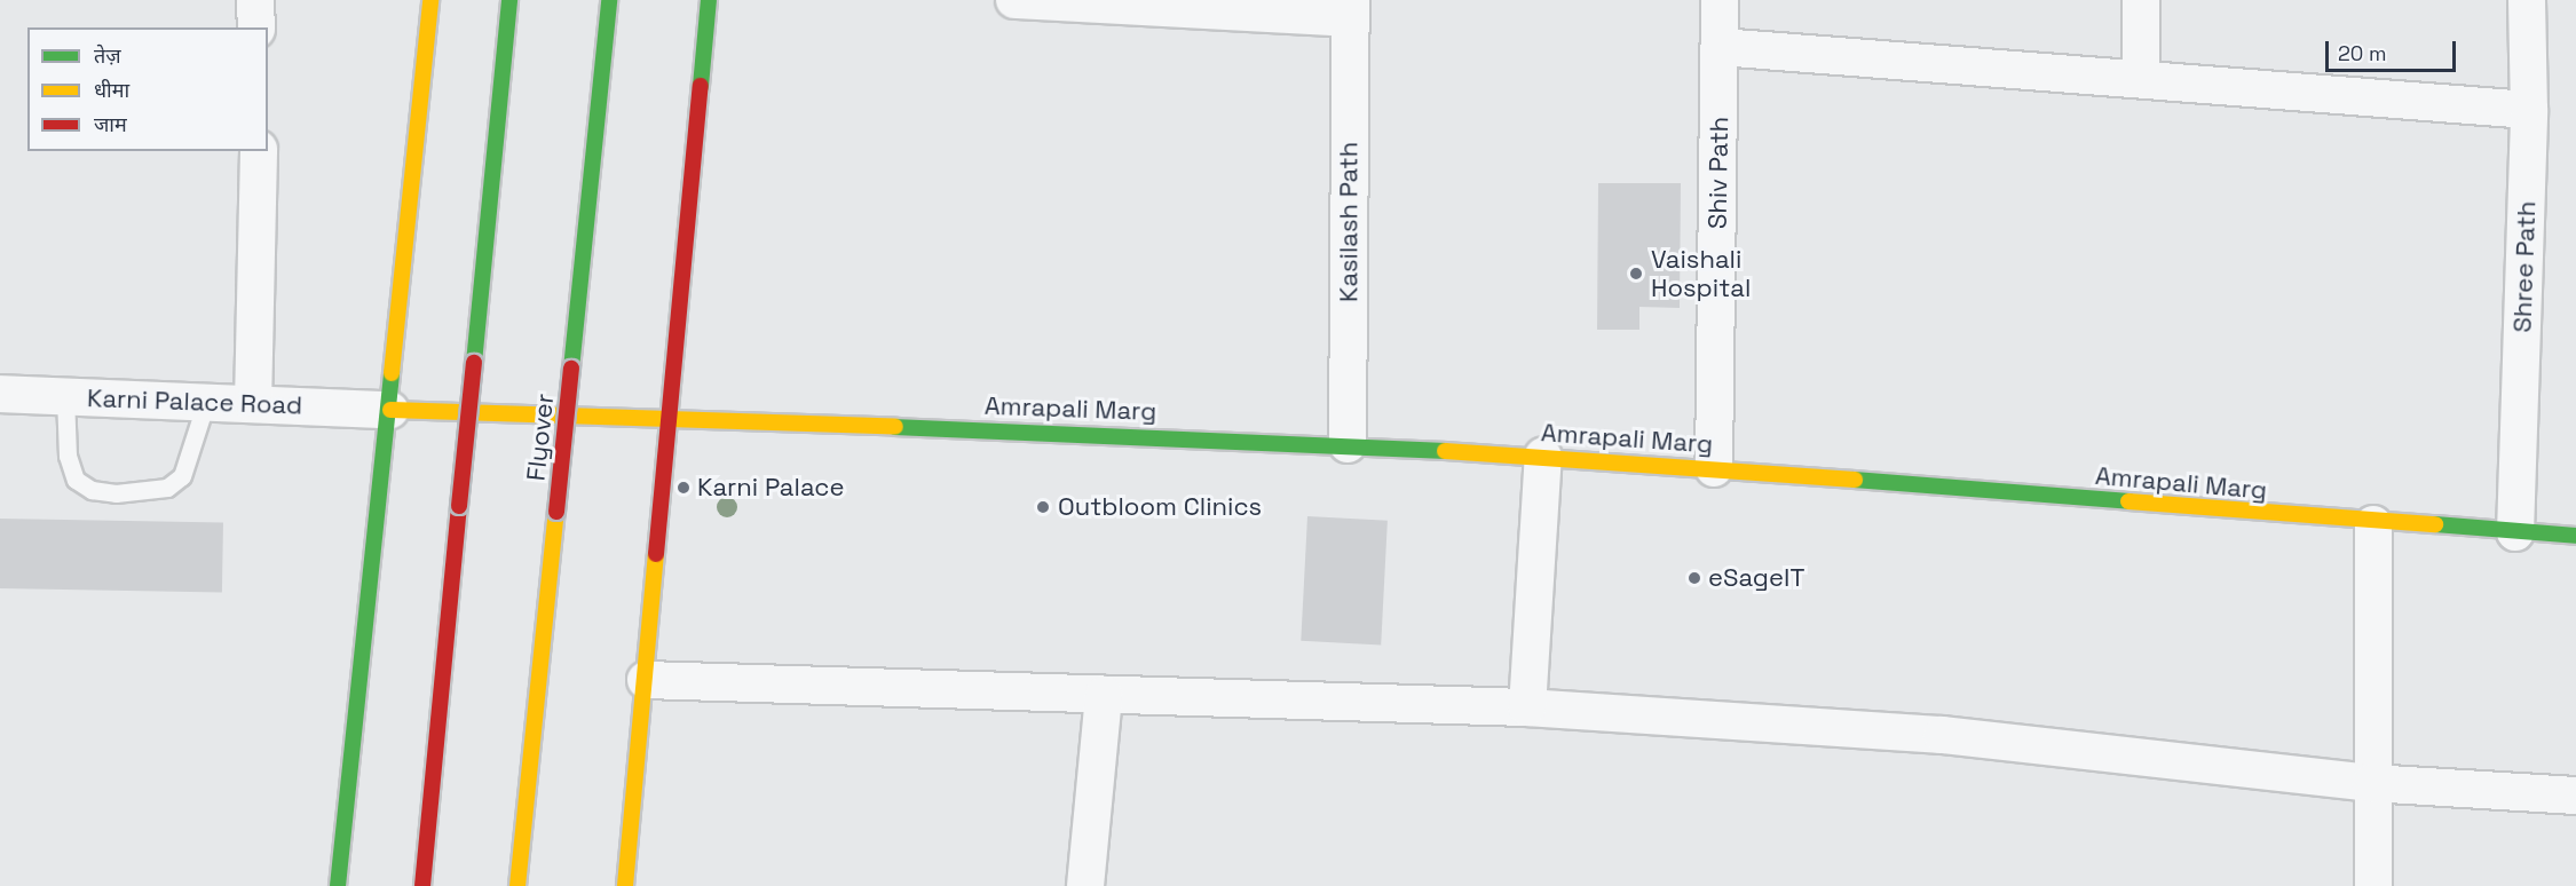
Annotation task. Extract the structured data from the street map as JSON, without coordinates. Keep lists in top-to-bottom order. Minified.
{"streets":{"main road":["Amrapali Marg","Flyover"],"street":["Shiv Path","Kasilash Path","Shree Path","Karni Palace Road"]},"crossings":[["Shiv Path","Amrapali Marg"],["Kasilash Path","Amrapali Marg"],["Shree Path","Amrapali Marg"],["Karni Palace Road","Amrapali Marg"]],"places":["Vaishali Hospital","Karni Palace","Outbloom Clinics","eSageIT"],"legend":["तेज़","धीमा","जाम"],"scale_bar":"20 m"}
